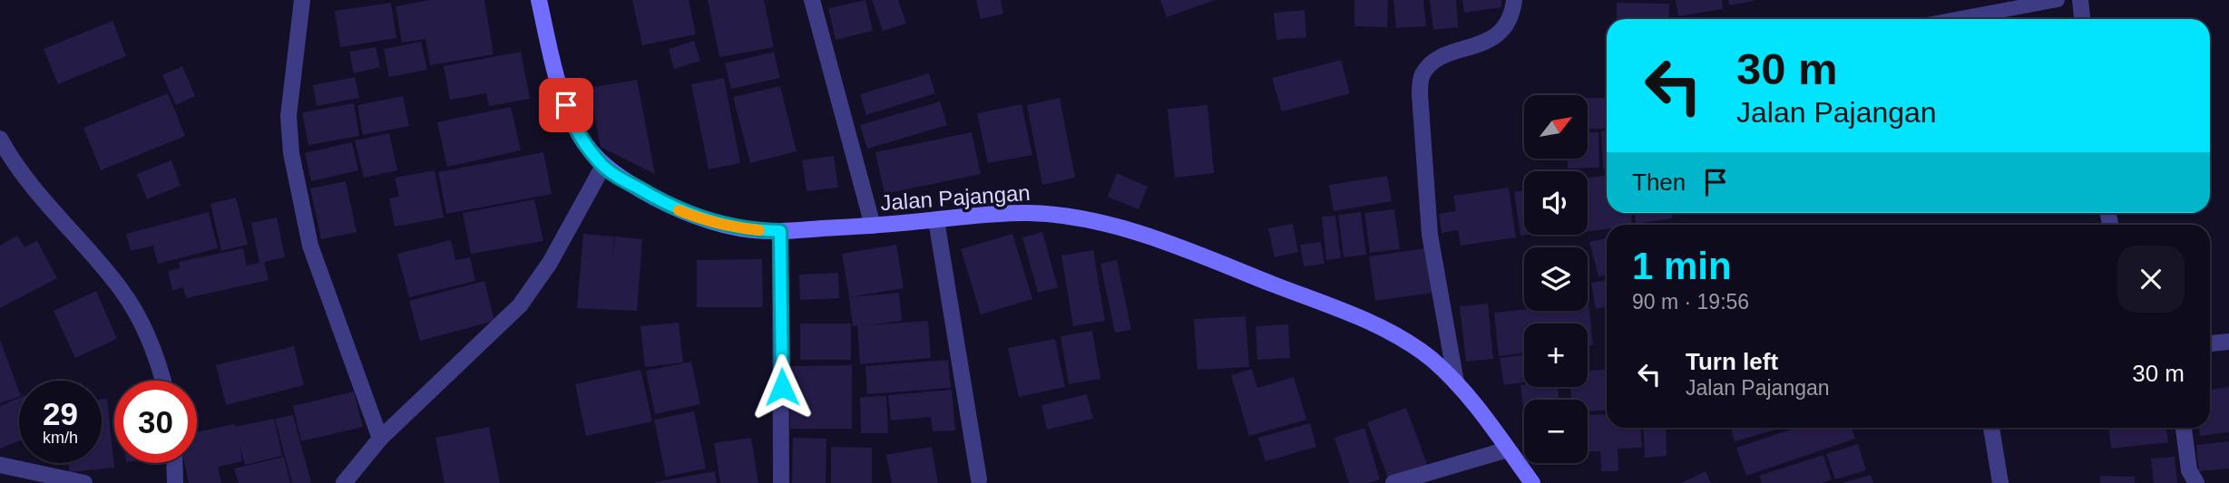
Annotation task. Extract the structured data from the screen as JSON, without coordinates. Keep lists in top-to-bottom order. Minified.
{"streets":{"main road":["Jalan Pajangan"]},"north":"top right","page":{"turn":["30 m","Jalan Pajangan"],"map_buttons":["+","−"],"then":"Then","heading":["1 min","90 m · 19:56"],"list":[{"name":"Turn left","note":"Jalan Pajangan","value":"30 m"}],"speed":"29 km/h","limit":"30"}}
